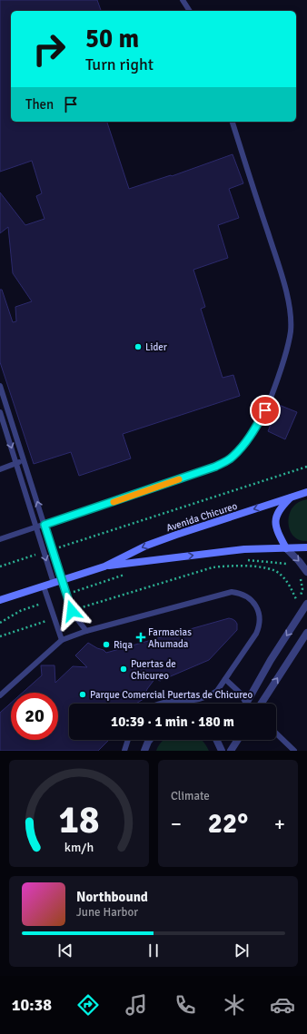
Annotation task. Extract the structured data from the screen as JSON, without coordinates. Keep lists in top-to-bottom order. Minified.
{"streets":{"main road":["Avenida Chicureo"]},"places":{"other":["Lider","Riqa","Puertas de Chicureo","Parque Comercial Puertas de Chicureo"],"health":["Farmacias Ahumada"]},"page":{"turn":["50 m","Turn right"],"then":"Then","limit":"20","trip":"10:39 · 1 min · 180 m","tile":"Climate","heat":["−","22°","+"],"song":["Northbound","June Harbor"],"tabs":"10:38","gauge":["18","km/h"]}}
